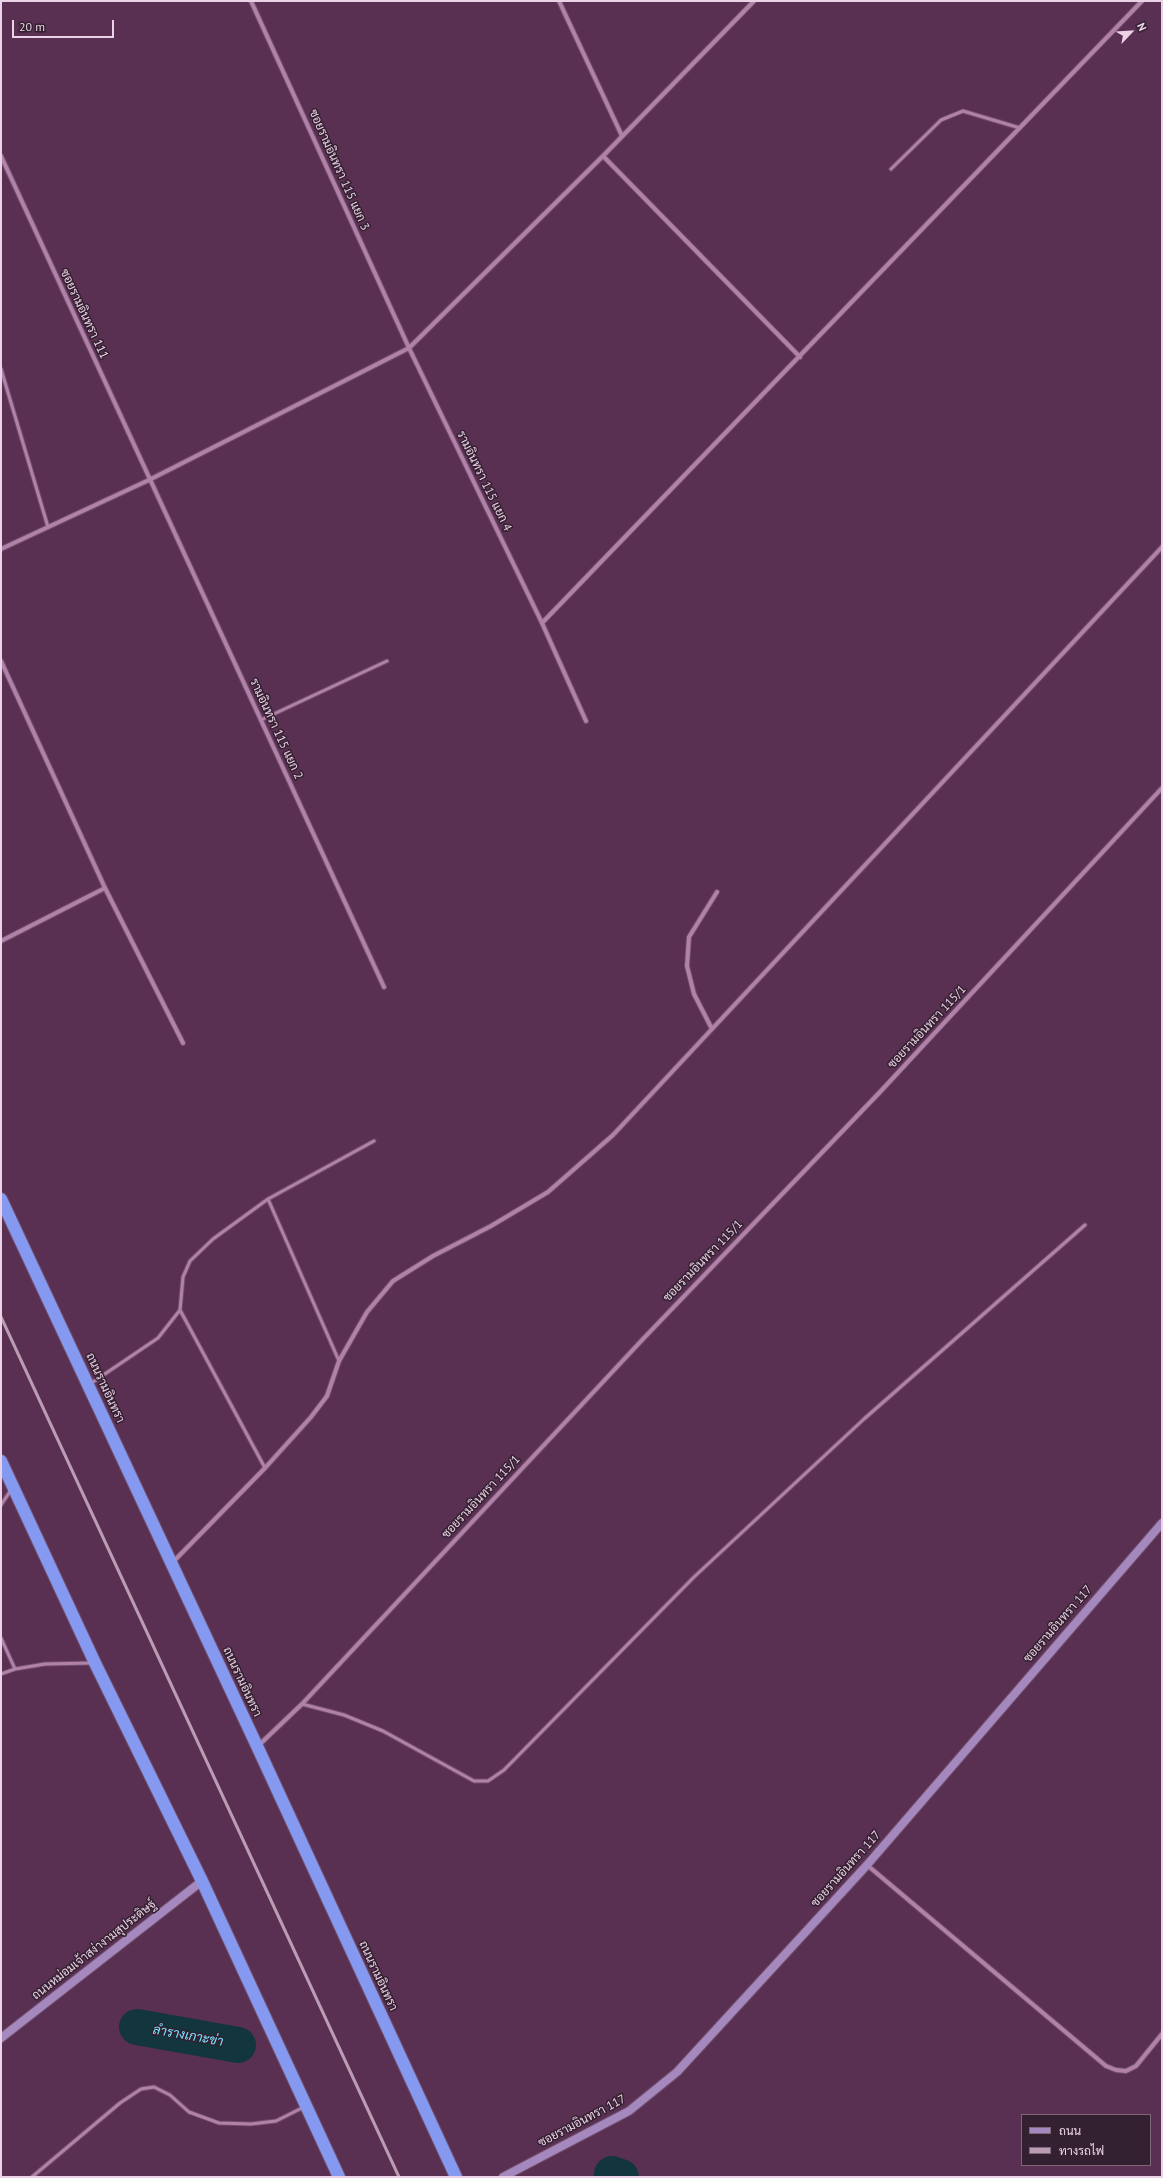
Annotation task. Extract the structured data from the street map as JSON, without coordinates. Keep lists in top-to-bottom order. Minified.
{"streets":{"highway":["ถนนรามอินทรา"],"street":["ซอยรามอินทรา 115 แยก 3","ซอยรามอินทรา 111","รามอินทรา 115 แยก 4","รามอินทรา 115 แยก 2","ซอยรามอินทรา 115/1","ซอยรามอินทรา 117","ถนนหม่อมเจ้าสง่างามสุประดิษฐ์"]},"crossings":[["ซอยรามอินทรา 115 แยก 3","รามอินทรา 115 แยก 4"],["ซอยรามอินทรา 111","รามอินทรา 115 แยก 2"],["ซอยรามอินทรา 115/1","ถนนรามอินทรา"]],"water":["ลำรางเกาะข่า"],"legend":["ถนน","ทางรถไฟ"],"scale_bar":"20 m","north":"top right"}
